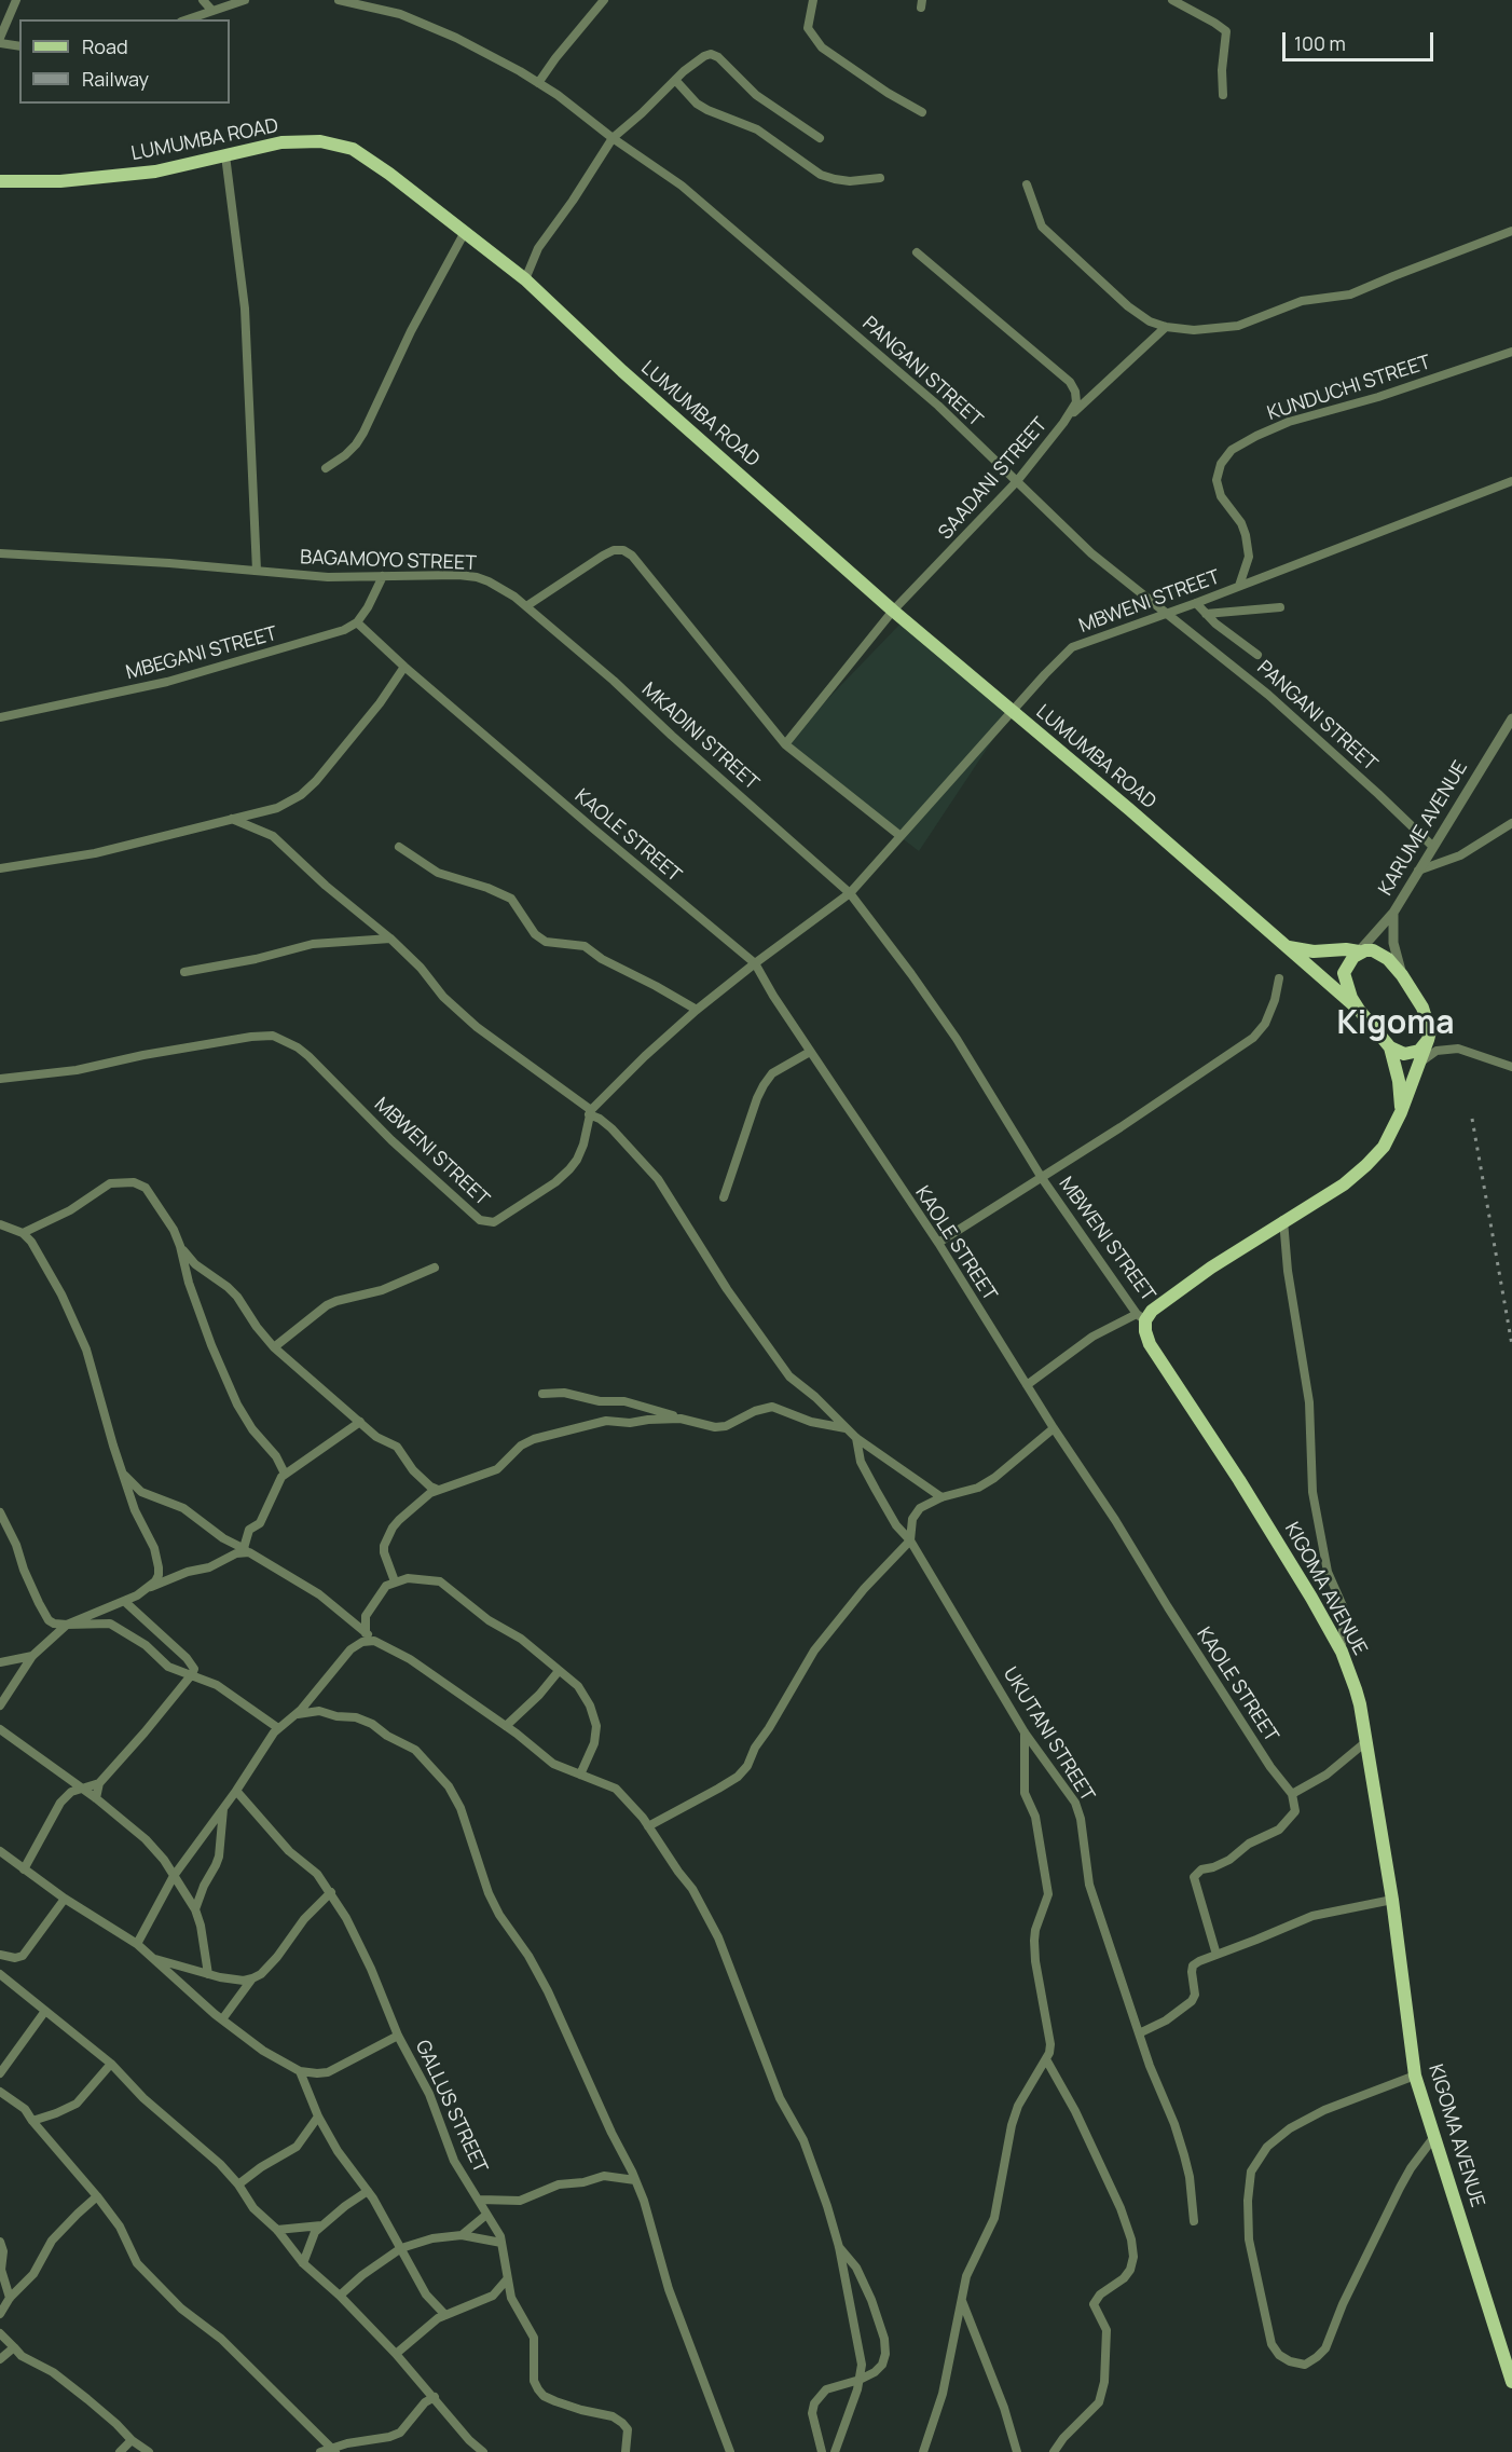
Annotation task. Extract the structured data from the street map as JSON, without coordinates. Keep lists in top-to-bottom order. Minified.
{"streets":{"main road":["LUMUMBA ROAD","KIGOMA AVENUE"],"street":["PANGANI STREET","KUNDUCHI STREET","SAADANI STREET","BAGAMOYO STREET","MBWENI STREET","MBEGANI STREET","MKADINI STREET","KARUME AVENUE","KAOLE STREET","UKUTANI STREET","GALLUS STREET"]},"crossings":[["LUMUMBA ROAD","SAADANI STREET"],["LUMUMBA ROAD","MBWENI STREET"],["PANGANI STREET","SAADANI STREET"],["PANGANI STREET","MBWENI STREET"],["PANGANI STREET","KARUME AVENUE"],["KUNDUCHI STREET","MBWENI STREET"],["BAGAMOYO STREET","MKADINI STREET"],["MBWENI STREET","MKADINI STREET"],["MBWENI STREET","KAOLE STREET"],["MBWENI STREET","KIGOMA AVENUE"],["MBEGANI STREET","KAOLE STREET"]],"districts":["Kigoma"],"legend":["Road","Railway"],"scale_bar":"100 m"}
